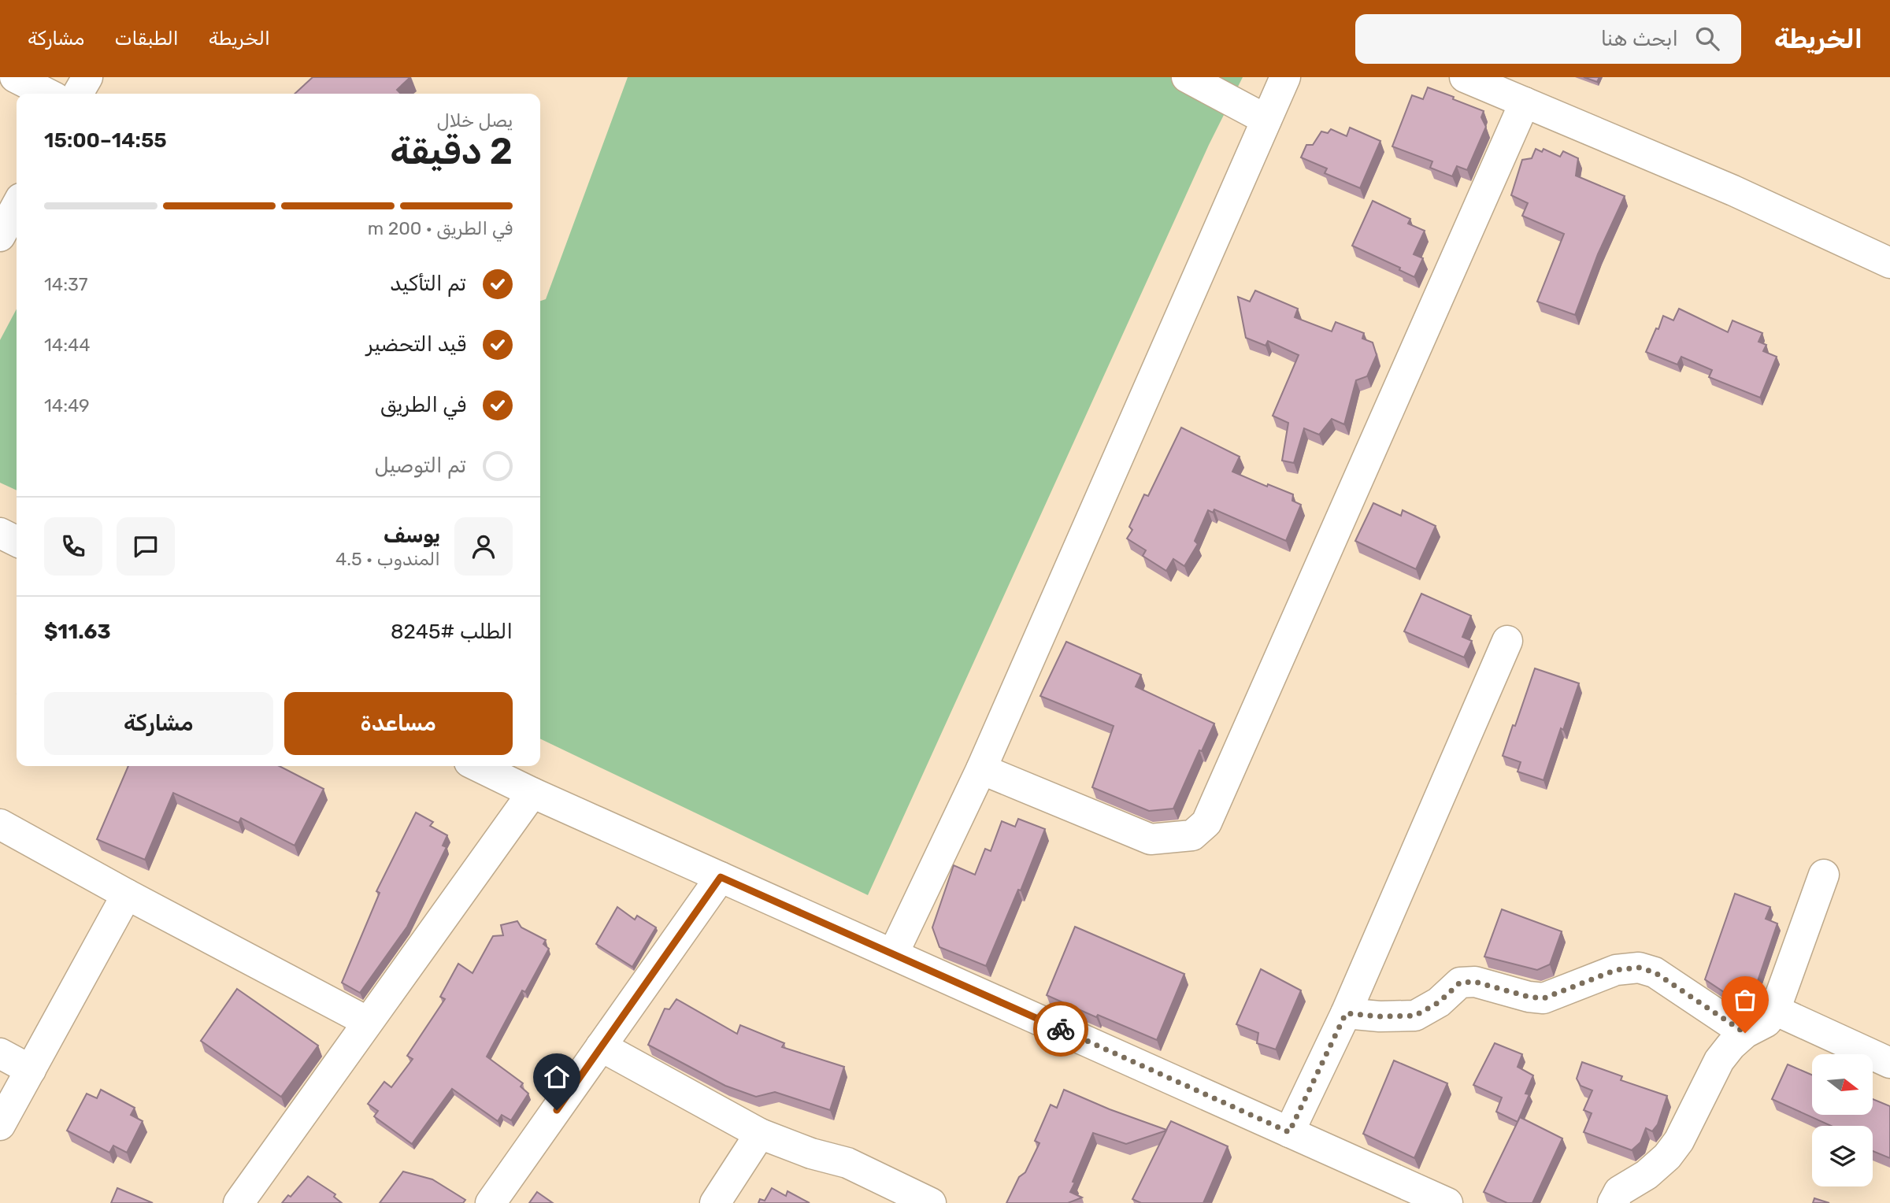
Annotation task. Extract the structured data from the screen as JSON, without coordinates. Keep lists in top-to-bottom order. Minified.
{"north":"right","page":{"header":"الخريطة","search":"ابحث هنا","nav":["الخريطة","الطبقات","مشاركة"],"heading":["2 دقيقة","يصل خلال","14:55–15:00"],"panel":["يوسف","المندوب · 4.5","الطلب #8245","$11.63"],"bar":"في الطريق · 200 m","list":[["تم التأكيد","14:37"],["قيد التحضير","14:44"],["في الطريق","14:49"],"تم التوصيل"],"buttons":["مساعدة","مشاركة"]}}
